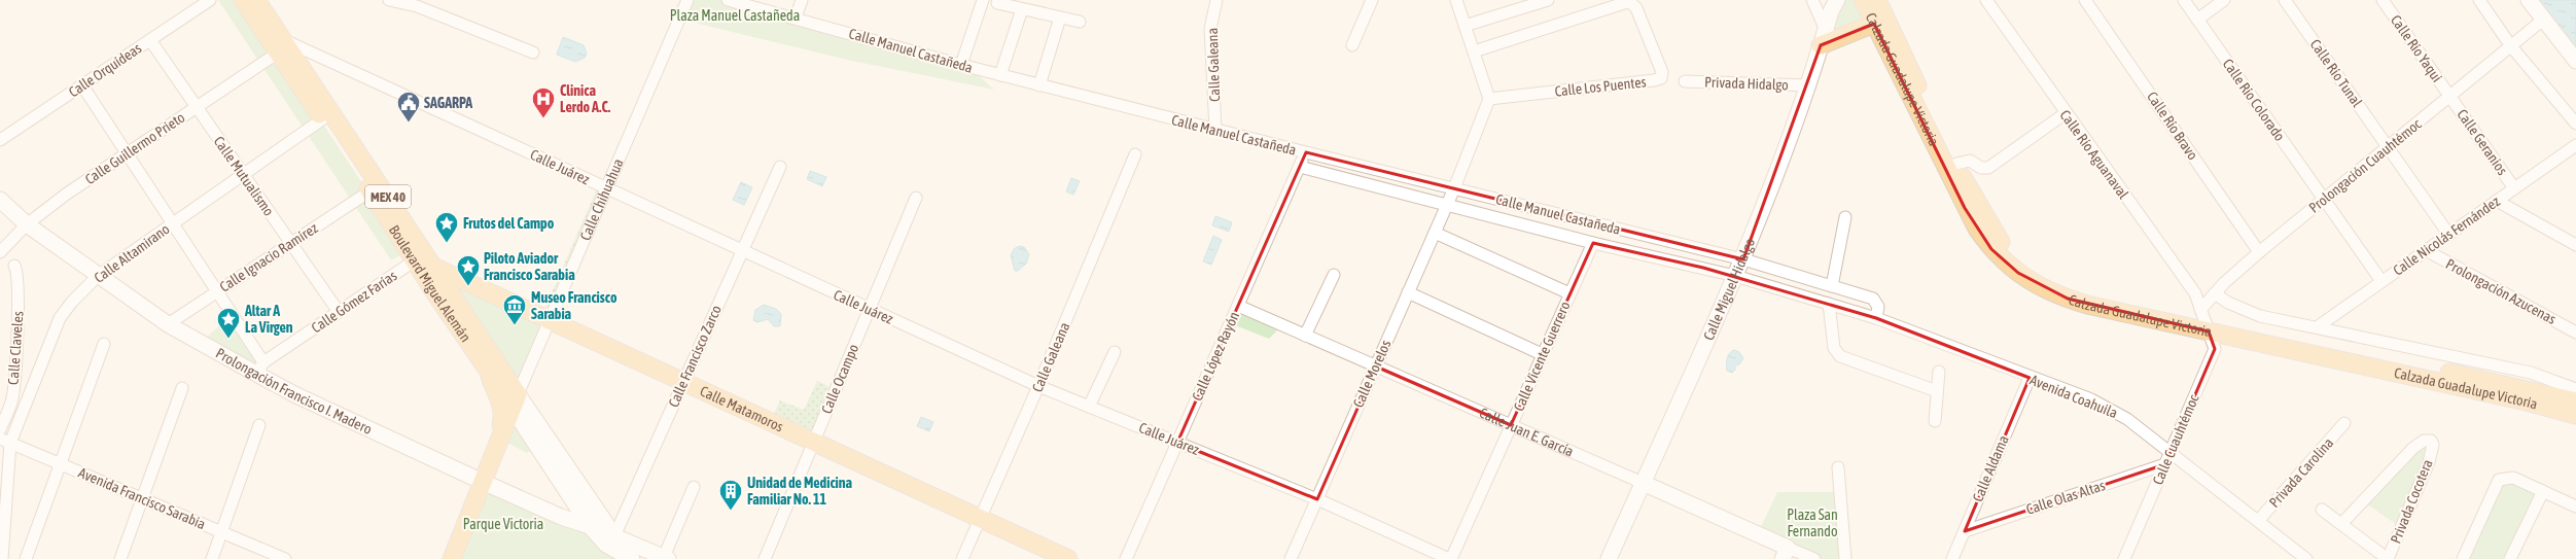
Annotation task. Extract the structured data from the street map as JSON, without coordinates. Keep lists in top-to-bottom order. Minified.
{"streets":{"main road":["Calzada Guadalupe Victoria","MEX 40","Calle Chihuahua","Boulevard Miguel Alemán","Calle Miguel Hidalgo","Prolongación Francisco I. Madero","Calle Matamoros","Calle Juan E. García"],"street":["Calle Río Yaqui","Calle Manuel Castañeda","Calle Galeana","Calle Orquídeas","Calle Río Tunal","Privada Hidalgo","Calle Los Puentes","Calle Río Colorado","Calle Río Bravo","Calle Geranios","Calle Guillermo Prieto","Calle Río Aguanaval","Prolongación Cuauhtémoc","Calle Juárez","Calle Mutualismo","Calle Nicolás Fernández","Calle Altamirano","Calle Ignacio Ramírez","Prolongación Azucenas","Calle Gómez Farías","Calle Claveles","Calle Francisco Zarco","Calle López Rayón","Calle Vicente Guerrero","Calle Morelos","Calle Ocampo","Avenida Coahuila","Calle Cuauhtémoc","Calle Aldama","Privada Carolina","Calle Olas Altas","Avenida Francisco Sarabia","Privada Cocotera"]},"crossings":[["Calle Río Yaqui","Calle Geranios"],["Calle Río Yaqui","Prolongación Cuauhtémoc"],["Calle Manuel Castañeda","Calle Galeana"],["Calle Manuel Castañeda","Calle Miguel Hidalgo"],["Calle Manuel Castañeda","Calle López Rayón"],["Calle Manuel Castañeda","Calle Vicente Guerrero"],["Calle Manuel Castañeda","Calle Morelos"],["Calle Manuel Castañeda","Avenida Coahuila"],["Calle Galeana","Calle Juárez"],["Calle Galeana","Calle Matamoros"],["Calle Orquídeas","Calle Mutualismo"],["Calle Río Tunal","Prolongación Cuauhtémoc"],["Calle Río Tunal","Calle Nicolás Fernández"],["Calzada Guadalupe Victoria","Calle Río Aguanaval"],["Calzada Guadalupe Victoria","Prolongación Cuauhtémoc"],["Calzada Guadalupe Victoria","Calle Cuauhtémoc"],["Privada Hidalgo","Calle Miguel Hidalgo"],["Calle Río Colorado","Prolongación Cuauhtémoc"],["Calle Río Colorado","Calle Nicolás Fernández"],["Calle Río Bravo","Prolongación Cuauhtémoc"],["Calle Geranios","Prolongación Cuauhtémoc"],["Calle Geranios","Calle Nicolás Fernández"],["Calle Guillermo Prieto","Calle Juárez"],["Calle Guillermo Prieto","Calle Mutualismo"],["Calle Guillermo Prieto","Boulevard Miguel Alemán"],["Calle Guillermo Prieto","Prolongación Francisco I. Madero"],["Calle Río Aguanaval","Prolongación Cuauhtémoc"],["Calle Río Aguanaval","Calle Cuauhtémoc"],["Prolongación Cuauhtémoc","Calle Cuauhtémoc"],["Calle Juárez","Calle Chihuahua"],["Calle Juárez","Boulevard Miguel Alemán"],["Calle Juárez","Calle Francisco Zarco"],["Calle Juárez","Calle López Rayón"],["Calle Juárez","Calle Vicente Guerrero"],["Calle Juárez","Calle Morelos"],["Calle Juárez","Calle Ocampo"],["Calle Mutualismo","Calle Altamirano"],["Calle Mutualismo","Calle Ignacio Ramírez"],["Calle Mutualismo","Calle Gómez Farías"],["MEX 40","Boulevard Miguel Alemán"],["MEX 40","Calle Francisco Zarco"],["Calle Chihuahua","Boulevard Miguel Alemán"],["Calle Chihuahua","Prolongación Francisco I. Madero"],["Calle Chihuahua","Calle Matamoros"],["Calle Nicolás Fernández","Prolongación Azucenas"],["Calle Altamirano","Boulevard Miguel Alemán"],["Calle Altamirano","Prolongación Francisco I. Madero"],["Calle Altamirano","Avenida Francisco Sarabia"],["Calle Ignacio Ramírez","Boulevard Miguel Alemán"],["Calle Ignacio Ramírez","Prolongación Francisco I. Madero"],["Boulevard Miguel Alemán","Calle Gómez Farías"],["Boulevard Miguel Alemán","Calle Francisco Zarco"],["Boulevard Miguel Alemán","Prolongación Francisco I. Madero"],["Boulevard Miguel Alemán","Calle Matamoros"],["Calle Miguel Hidalgo","Avenida Coahuila"],["Calle Miguel Hidalgo","Calle Juan E. García"],["Calle Gómez Farías","Prolongación Francisco I. Madero"],["Calle Gómez Farías","Calle Matamoros"],["Calle Francisco Zarco","Calle Matamoros"],["Calle López Rayón","Calle Juan E. García"],["Calle Vicente Guerrero","Calle Juan E. García"],["Calle Morelos","Calle Juan E. García"],["Calle Ocampo","Calle Matamoros"],["Avenida Coahuila","Calle Cuauhtémoc"],["Avenida Coahuila","Calle Aldama"],["Avenida Coahuila","Privada Carolina"],["Calle Cuauhtémoc","Calle Olas Altas"],["Calle Aldama","Calle Olas Altas"]],"parks":["Plaza Manuel Castañeda","Plaza San Fernando","Parque Victoria"],"places":{"hospital":["Clinica Lerdo A.C."],"public building":["SAGARPA"],"place":["Frutos del Campo","Piloto Aviador Francisco Sarabia","Altar A La Virgen"],"museum":["Museo Francisco Sarabia"],"building":["Unidad de Medicina Familiar No. 11"]}}
